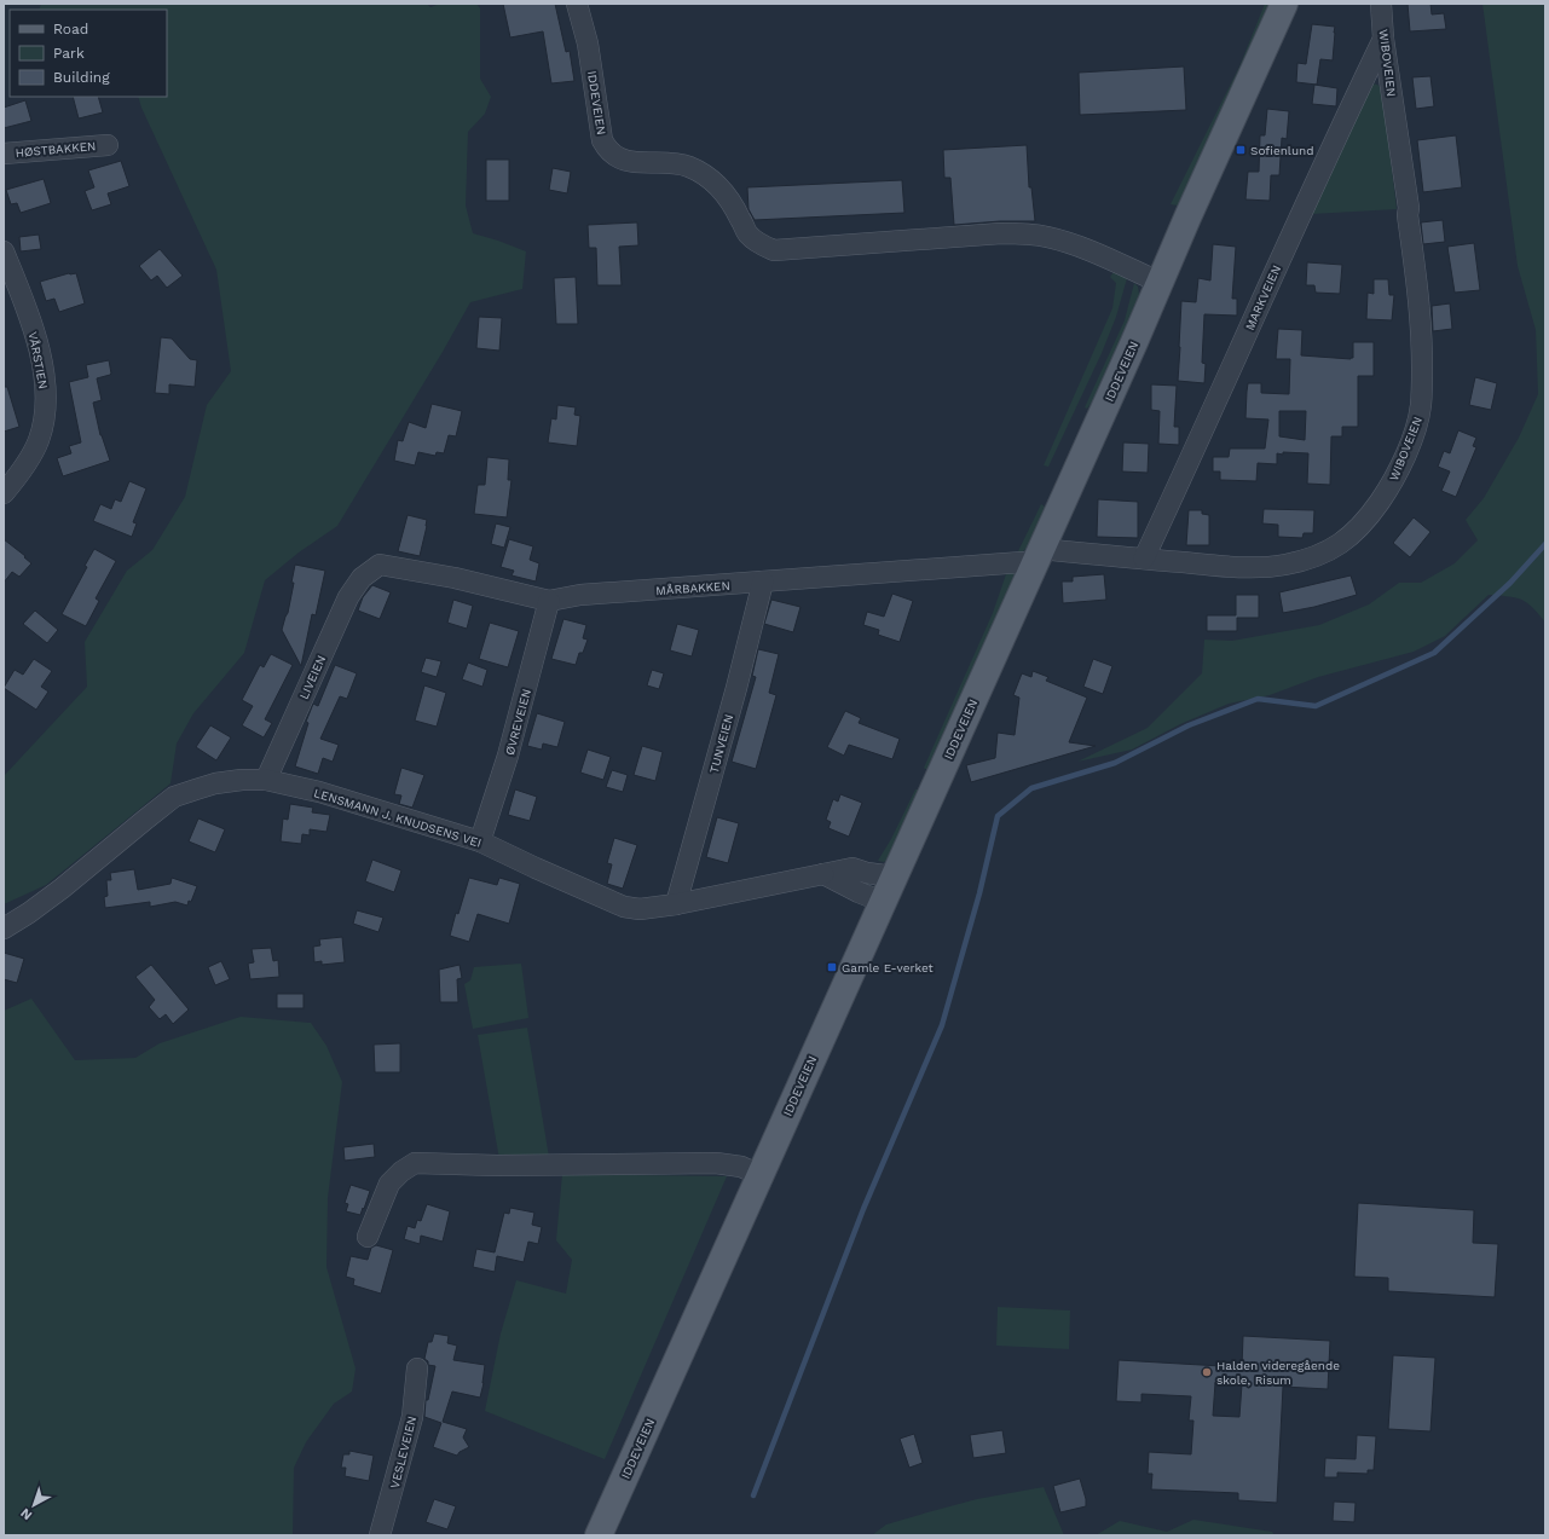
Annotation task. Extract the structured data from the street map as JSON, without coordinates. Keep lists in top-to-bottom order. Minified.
{"streets":{"main road":["IDDEVEIEN"],"street":["WIBOVEIEN","HØSTBAKKEN","MARKVEIEN","VÅRSTIEN","MÅRBAKKEN","LIVEIEN","ØVREVEIEN","TUNVEIEN","LENSMANN J. KNUDSENS VEI","VESLEVEIEN"]},"crossings":[["WIBOVEIEN","IDDEVEIEN"],["WIBOVEIEN","MARKVEIEN"],["WIBOVEIEN","MÅRBAKKEN"],["IDDEVEIEN","MÅRBAKKEN"],["IDDEVEIEN","LENSMANN J. KNUDSENS VEI"],["MÅRBAKKEN","LIVEIEN"],["MÅRBAKKEN","ØVREVEIEN"],["MÅRBAKKEN","TUNVEIEN"],["LIVEIEN","LENSMANN J. KNUDSENS VEI"],["ØVREVEIEN","LENSMANN J. KNUDSENS VEI"],["TUNVEIEN","LENSMANN J. KNUDSENS VEI"]],"places":{"transit":["Sofienlund","Gamle E-verket"],"other":["Halden videregående skole, Risum"]},"legend":["Road","Park","Building"],"north":"bottom left"}
